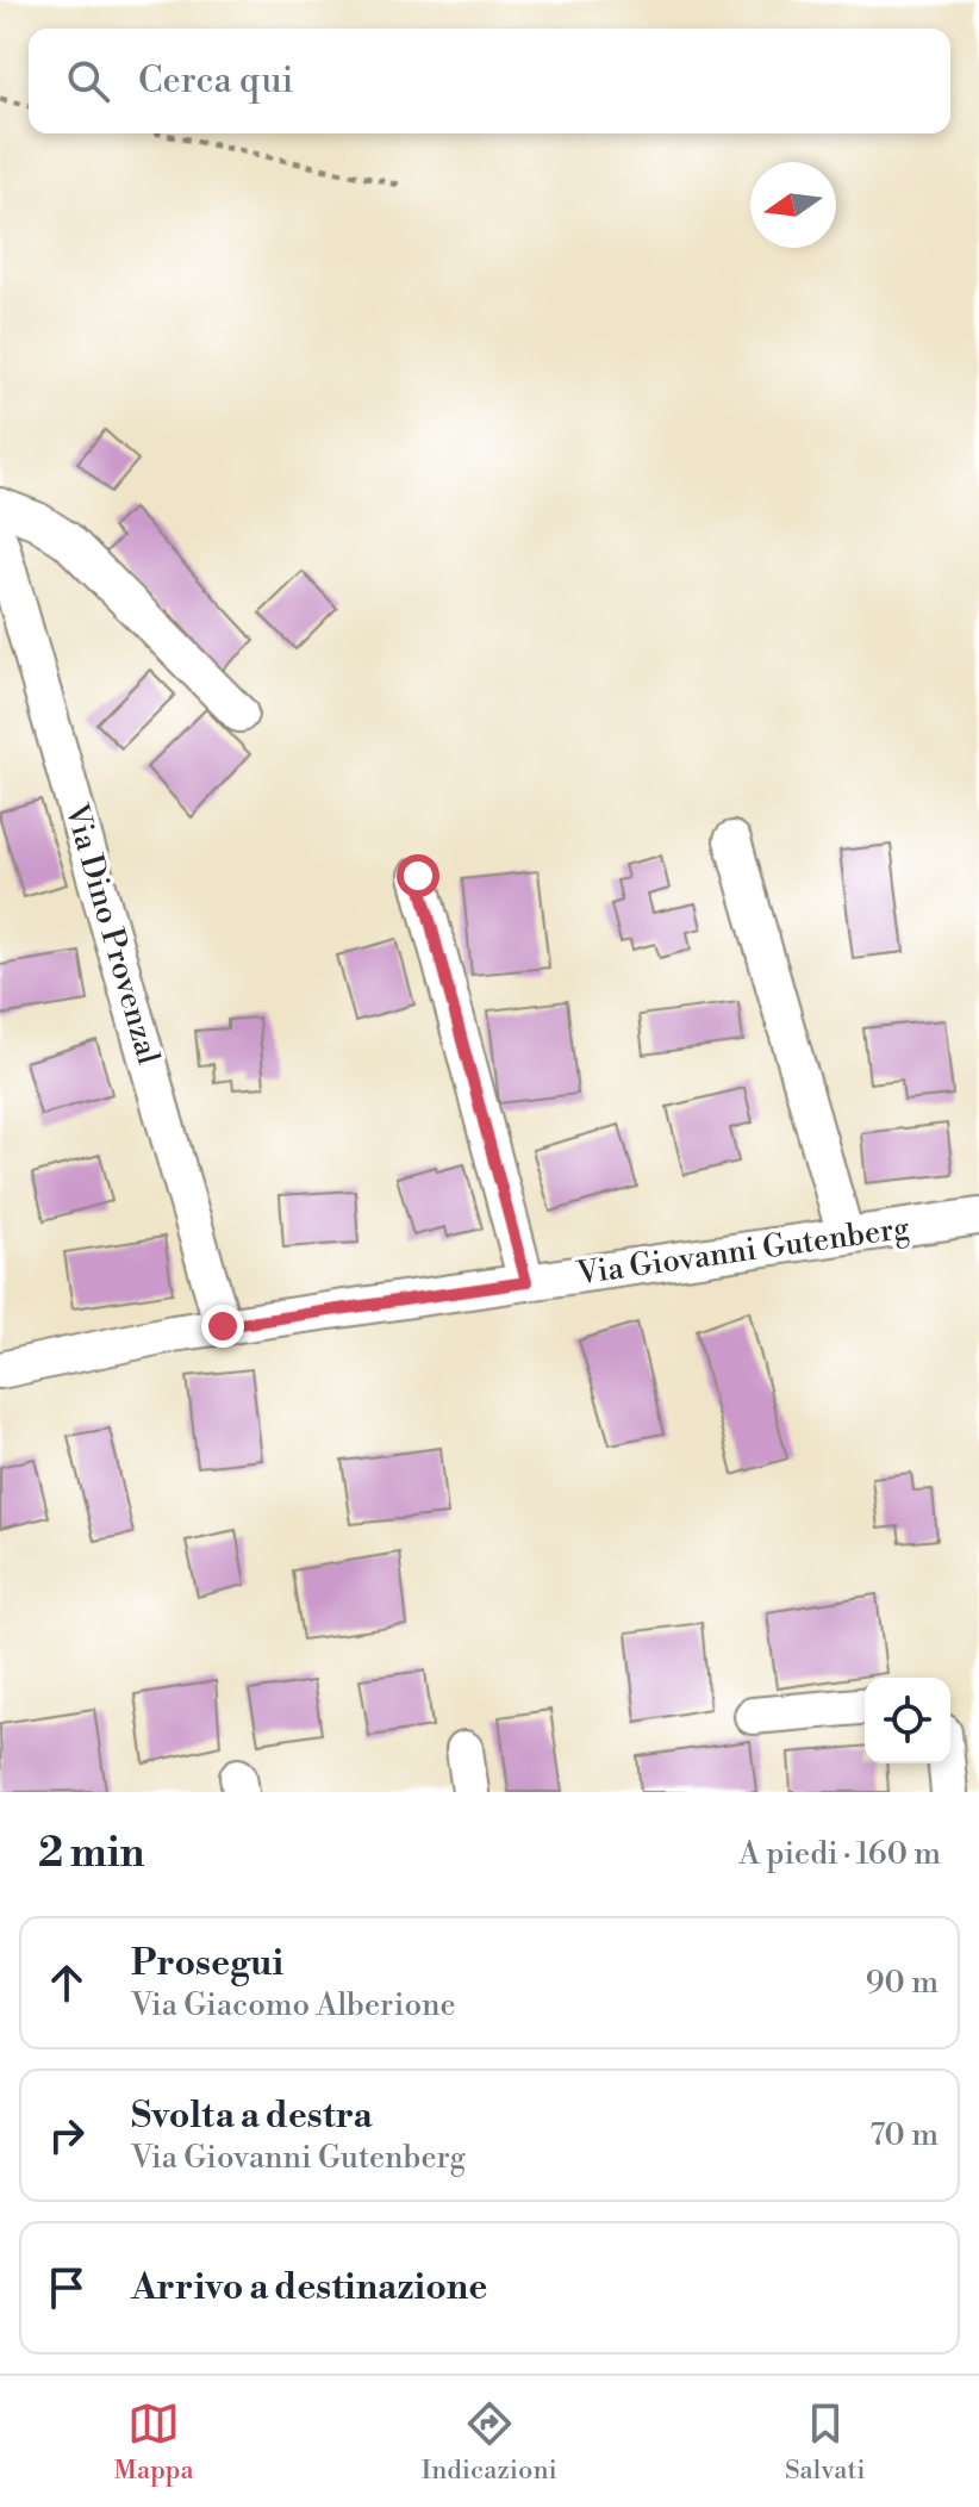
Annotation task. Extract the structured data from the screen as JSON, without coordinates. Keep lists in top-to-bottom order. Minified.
{"streets":{"street":["Via Dino Provenzal","Via Giovanni Gutenberg"]},"crossings":[["Via Dino Provenzal","Via Giovanni Gutenberg"]],"north":"left","page":{"search":"Cerca qui","heading":["2 min","A piedi · 160 m"],"list":[["Prosegui","Via Giacomo Alberione","90 m"],["Svolta a destra","Via Giovanni Gutenberg","70 m"],"Arrivo a destinazione"],"nav":["Mappa","Indicazioni","Salvati"]}}
